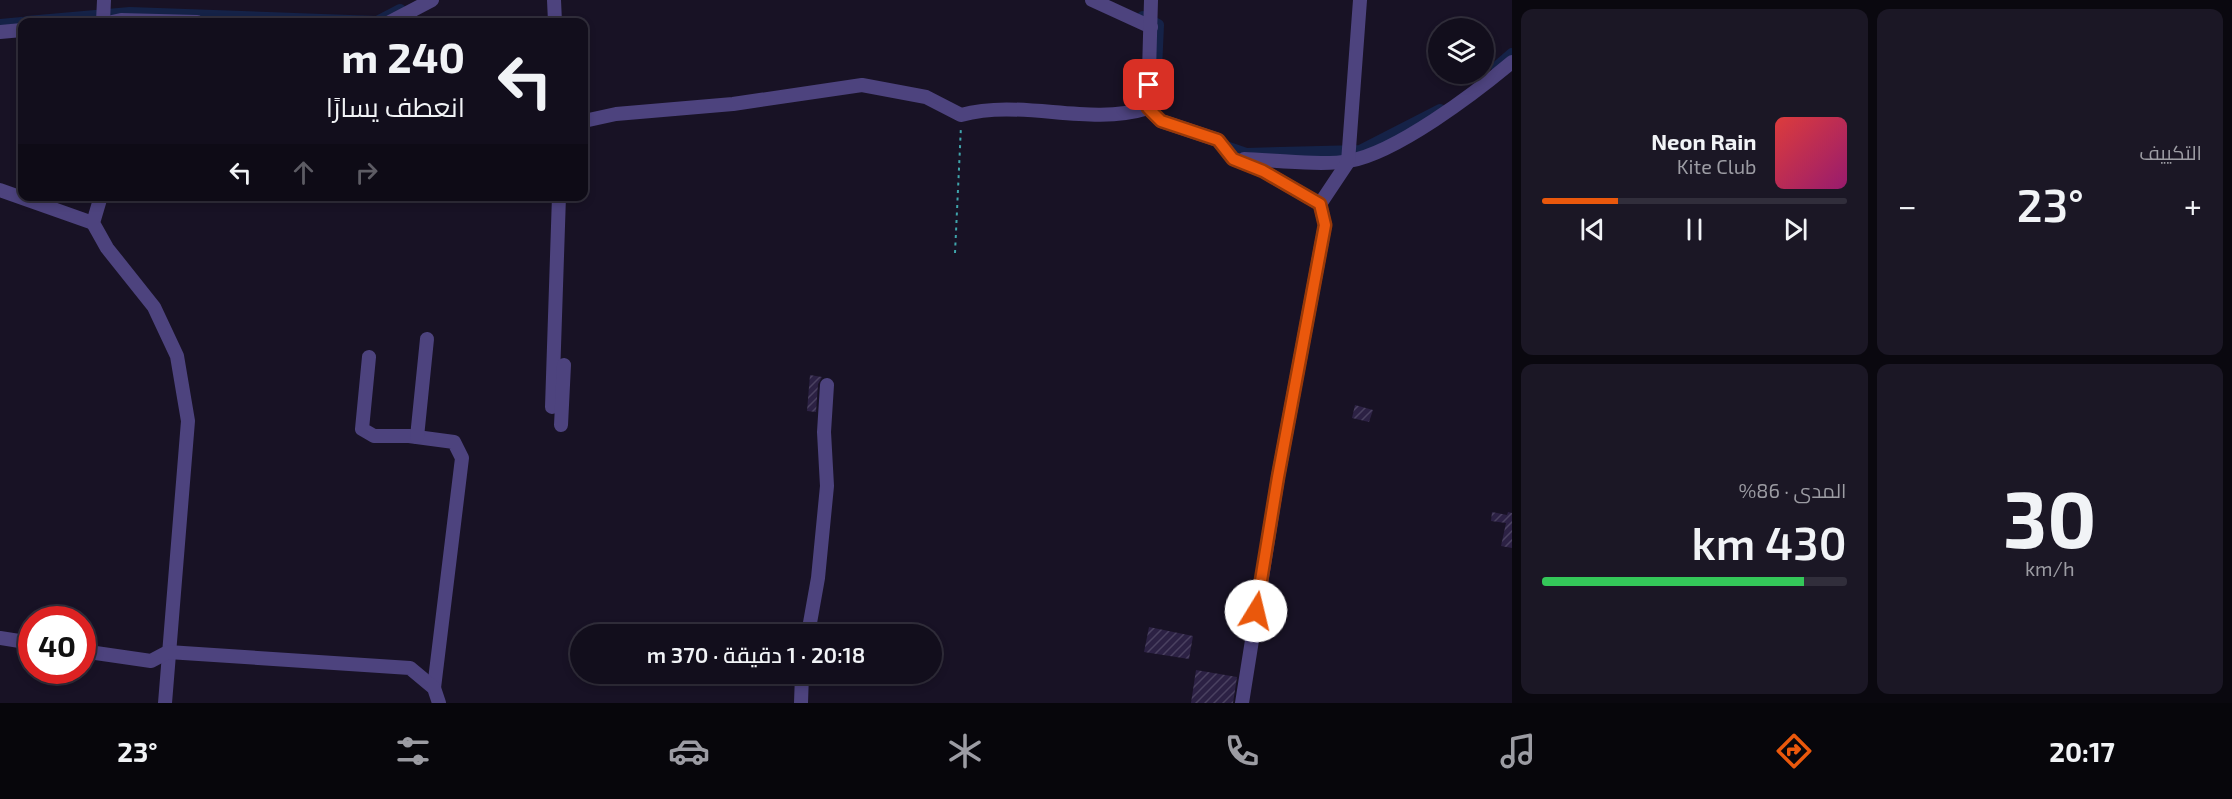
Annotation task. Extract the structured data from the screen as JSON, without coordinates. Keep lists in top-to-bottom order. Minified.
{"page":{"tile":["التكييف",["30","km/h"],["المدى · 86%","430 km"]],"turn":["240 m","انعطف يسارًا"],"song":["Neon Rain","Kite Club"],"heat":["−","23°","+"],"limit":"40","trip":"20:18 · 1 دقيقة · 370 m","tabs":["20:17","23°"]}}
